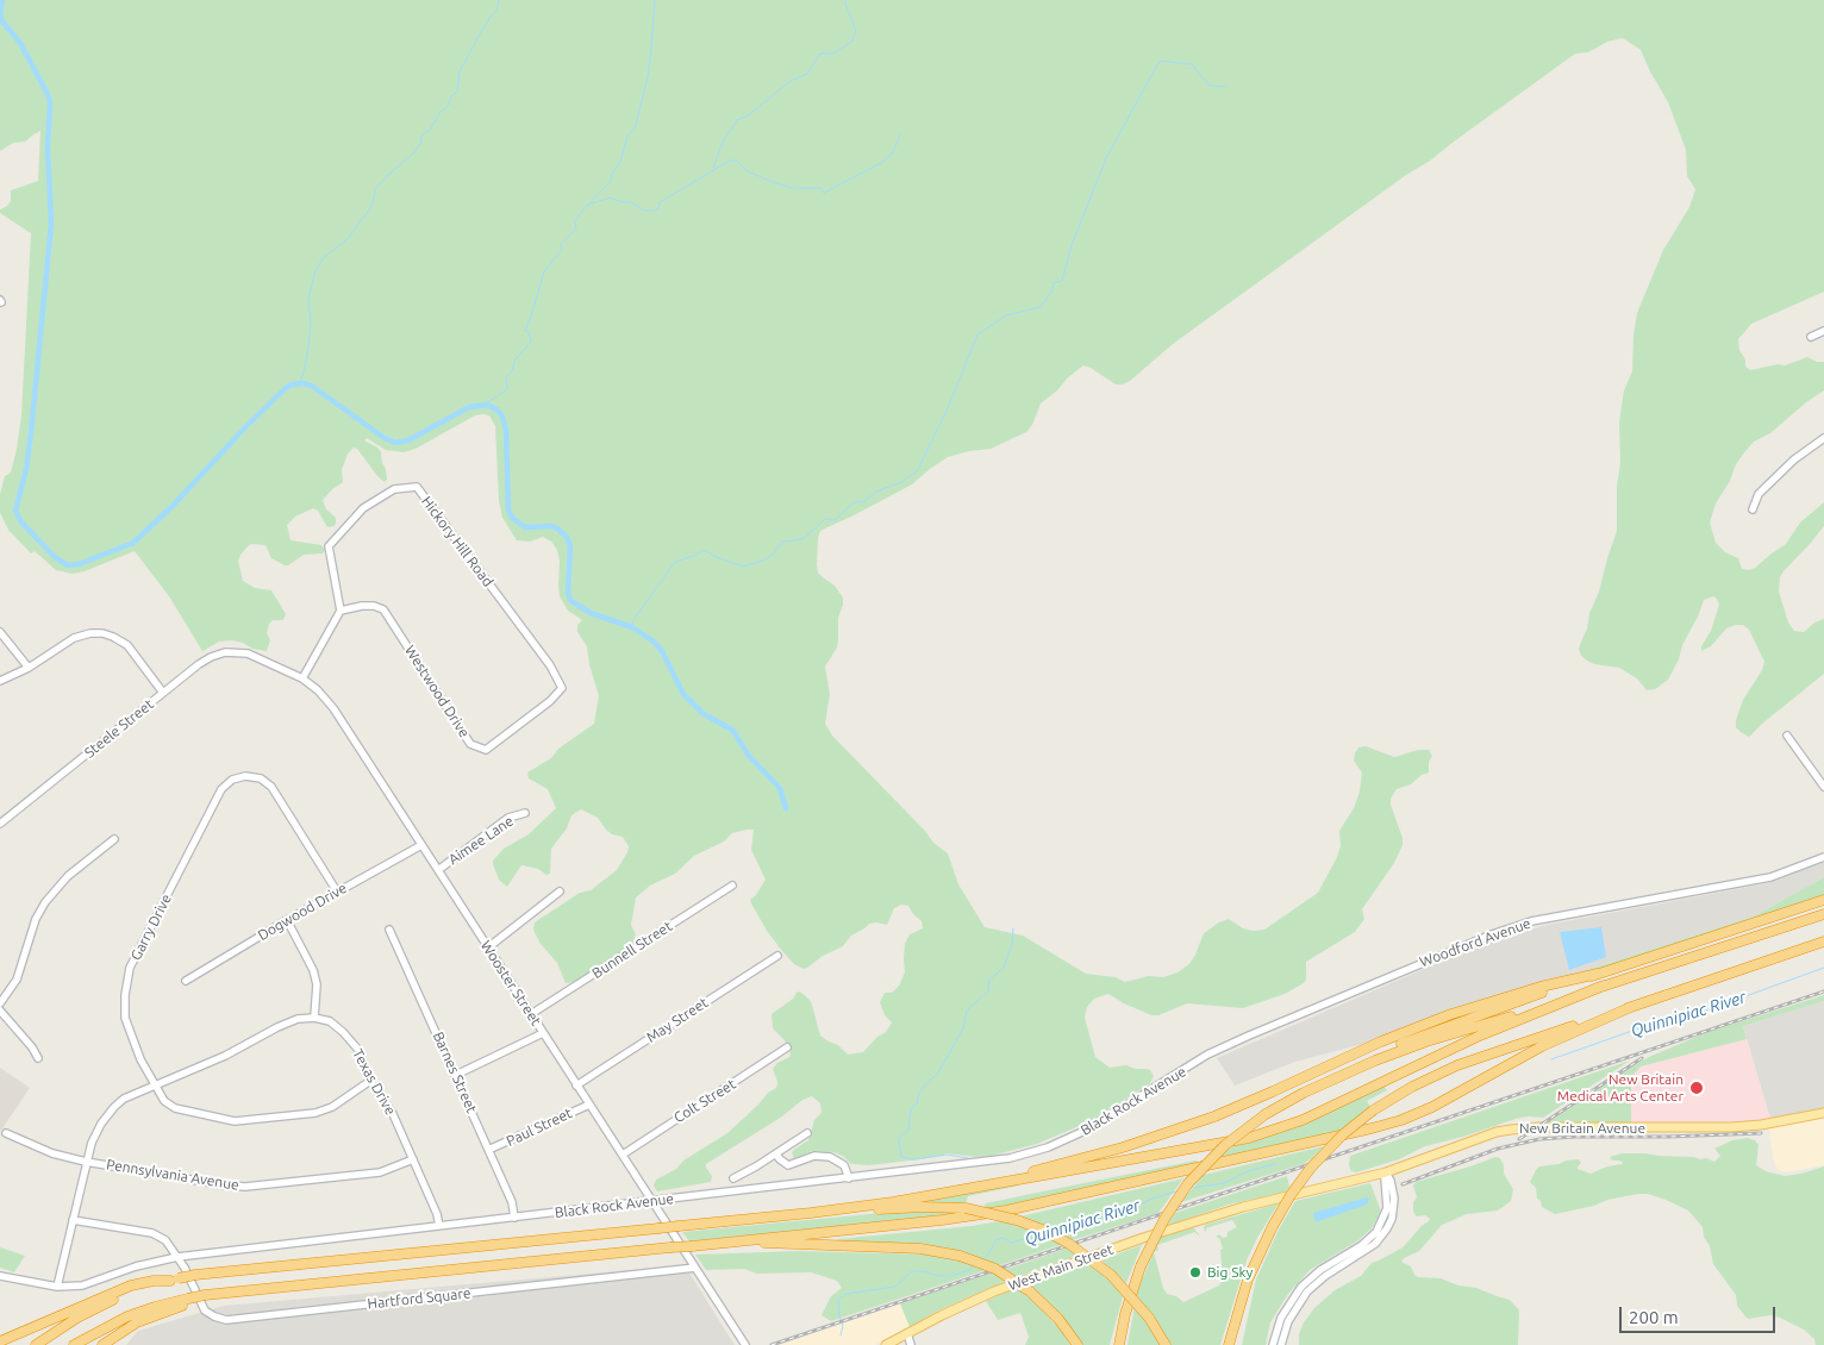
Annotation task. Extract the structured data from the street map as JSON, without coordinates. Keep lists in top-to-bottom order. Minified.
{"streets":{"main road":["New Britain Avenue","West Main Street"],"street":["Hickory Hill Road","Westwood Drive","Steele Street","Aimee Lane","Dogwood Drive","Garry Drive","Woodford Avenue","Bunnell Street","Wooster Street","May Street","Barnes Street","Texas Drive","Colt Street","Black Rock Avenue","Paul Street","Pennsylvania Avenue","Hartford Square"]},"crossings":[["Hickory Hill Road","Westwood Drive"],["Steele Street","Wooster Street"],["Aimee Lane","Wooster Street"],["Dogwood Drive","Garry Drive"],["Dogwood Drive","Wooster Street"],["Garry Drive","Texas Drive"],["Woodford Avenue","Black Rock Avenue"],["Bunnell Street","Wooster Street"],["Wooster Street","May Street"],["Wooster Street","Colt Street"],["Wooster Street","Black Rock Avenue"],["Wooster Street","Paul Street"],["Wooster Street","Hartford Square"],["Barnes Street","Black Rock Avenue"],["Barnes Street","Paul Street"],["Texas Drive","Black Rock Avenue"],["Texas Drive","Pennsylvania Avenue"],["Black Rock Avenue","Hartford Square"],["New Britain Avenue","West Main Street"]],"water":["Quinnipiac River"],"places":["New Britain Medical Arts Center","Big Sky"],"scale_bar":"200 m"}
